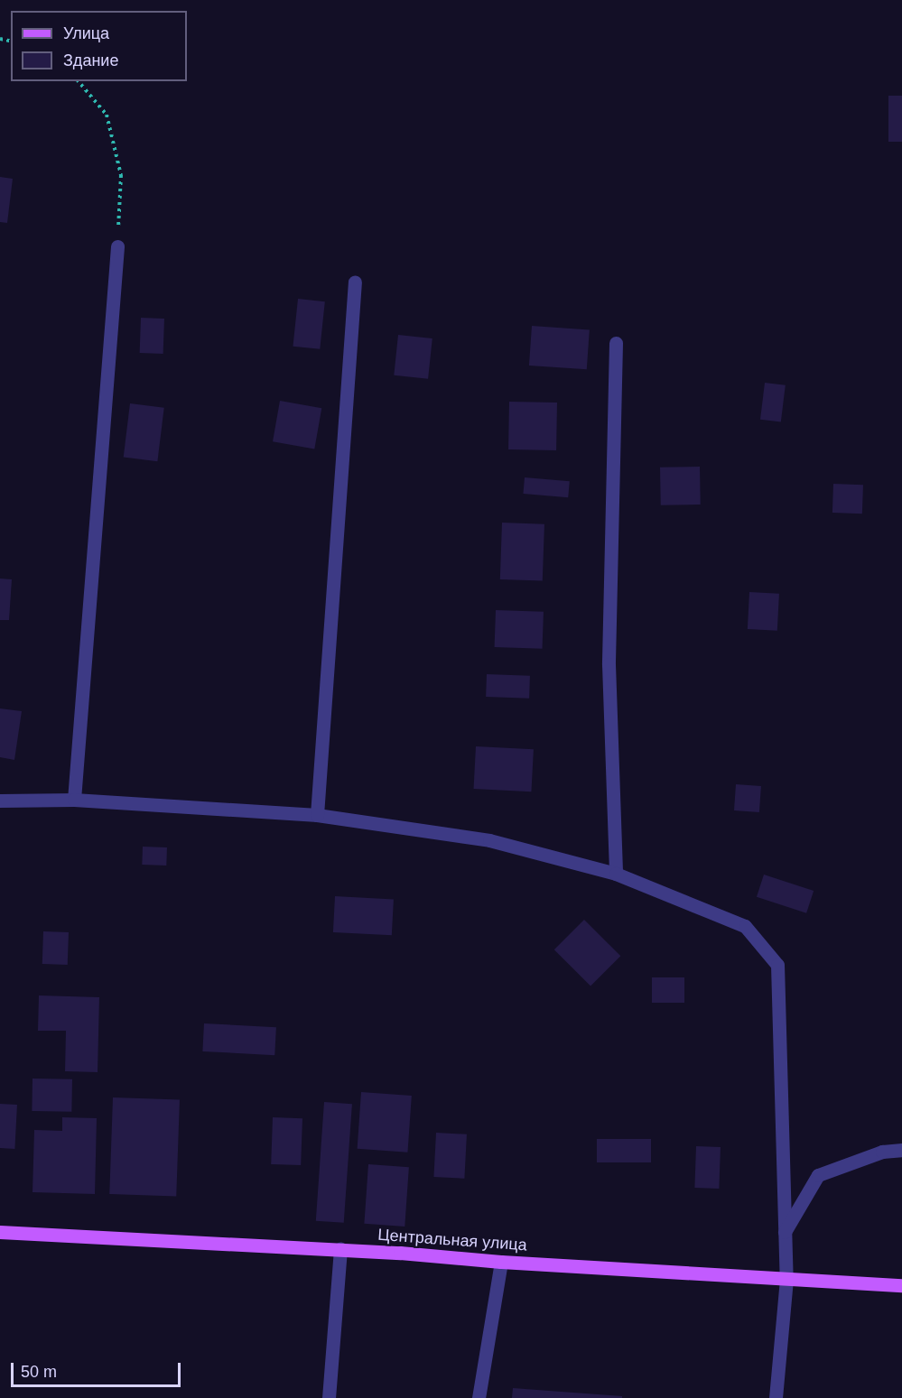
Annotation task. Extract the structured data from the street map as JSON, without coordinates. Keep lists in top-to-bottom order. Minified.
{"streets":{"main road":["Центральная улица"]},"legend":["Улица","Здание"],"scale_bar":"50 m"}
